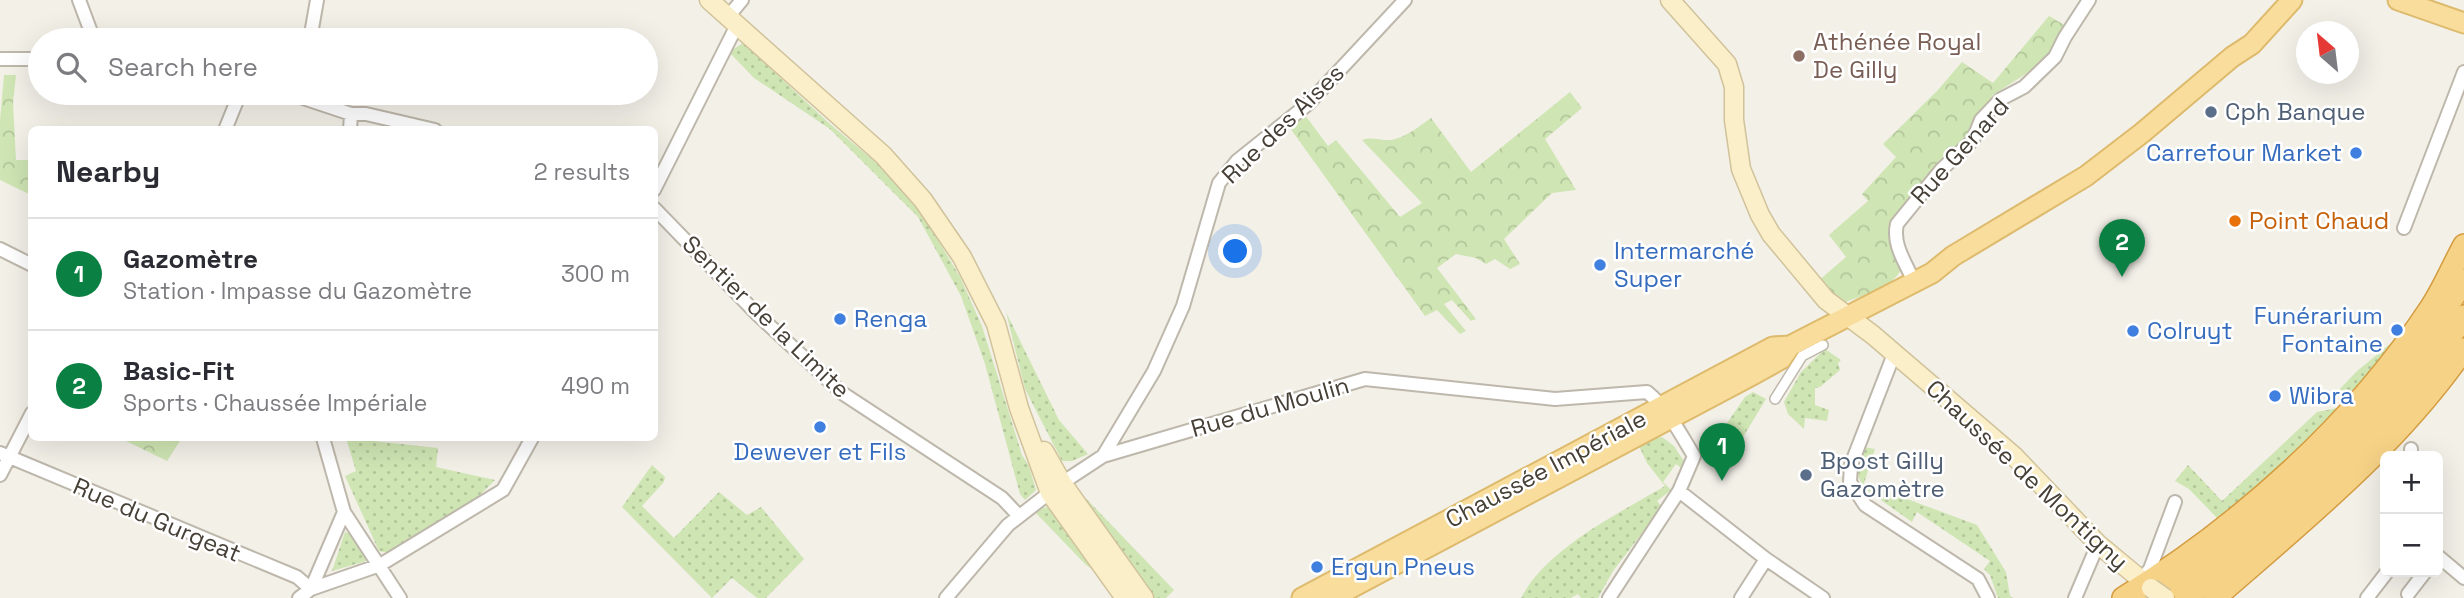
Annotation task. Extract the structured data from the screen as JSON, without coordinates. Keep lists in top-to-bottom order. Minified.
{"streets":{"main road":["Chaussée Impériale","Chaussée de Montigny"],"street":["Rue des Aises","Rue Genard","Sentier de la Limite","Rue du Moulin","Rue du Gurgeat"]},"crossings":[["Rue des Aises","Rue du Moulin"],["Rue Genard","Chaussée Impériale"],["Sentier de la Limite","Rue du Moulin"],["Rue du Moulin","Chaussée Impériale"],["Chaussée Impériale","Chaussée de Montigny"]],"places":["Athénée Royal De Gilly","Cph Banque","Carrefour Market","Point Chaud","Intermarché Super","Renga","Funérarium Fontaine","Colruyt","Wibra","Dewever et Fils","Bpost Gilly Gazomètre","Ergun Pneus"],"north":"top left","page":{"search":"Search here","heading":["Nearby","2 results"],"list":[{"mark":"1","name":"Gazomètre","note":"Station · Impasse du Gazomètre","value":"300 m"},{"mark":"2","name":"Basic-Fit","note":"Sports · Chaussée Impériale","value":"490 m"}],"pins":["2","1"],"map_buttons":["+","−"]}}
